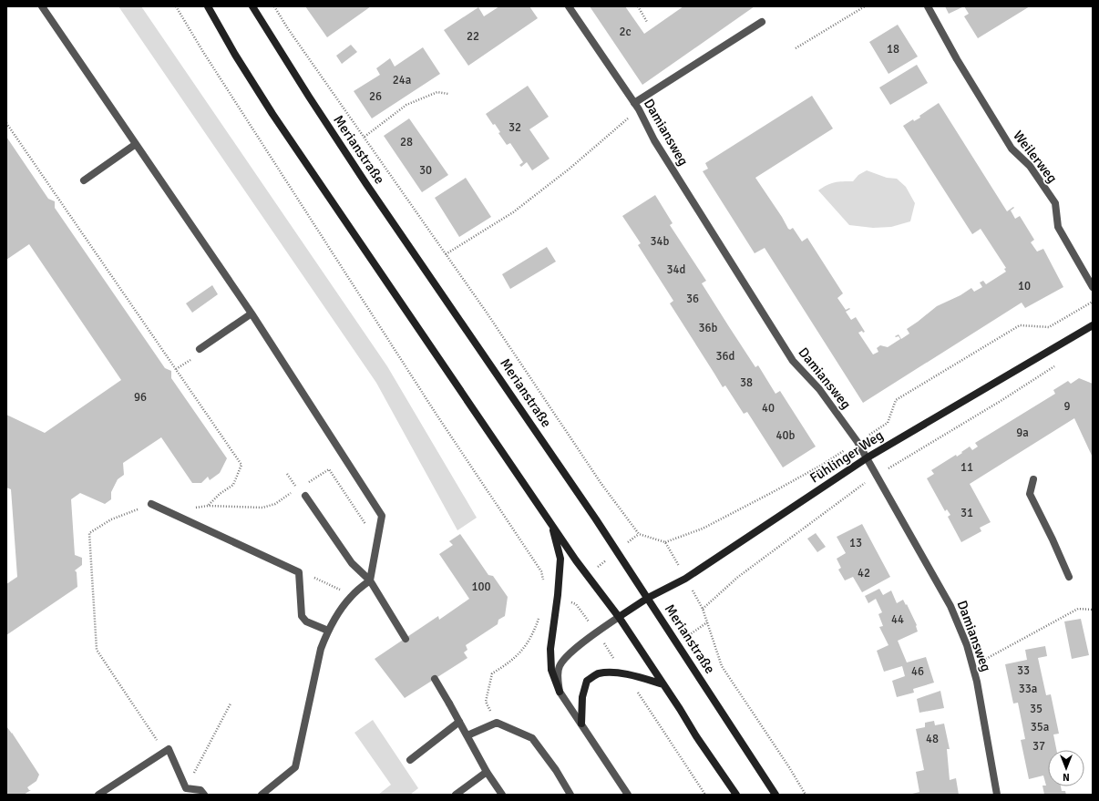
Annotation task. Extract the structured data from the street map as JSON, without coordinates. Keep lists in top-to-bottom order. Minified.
{"streets":{"street":["Damiansweg","Merianstraße","Weilerweg","Fühlinger Weg"]},"crossings":[["Damiansweg","Fühlinger Weg"],["Merianstraße","Fühlinger Weg"]],"house_numbers":["2c","22","18","24a","26","32","28","30","34b","34d","10","36","36b","36d","38","96","9","40","9a","40b","11","31","13","42","100","44","33","46","33a","35","35a","48","37"],"north":"bottom"}
